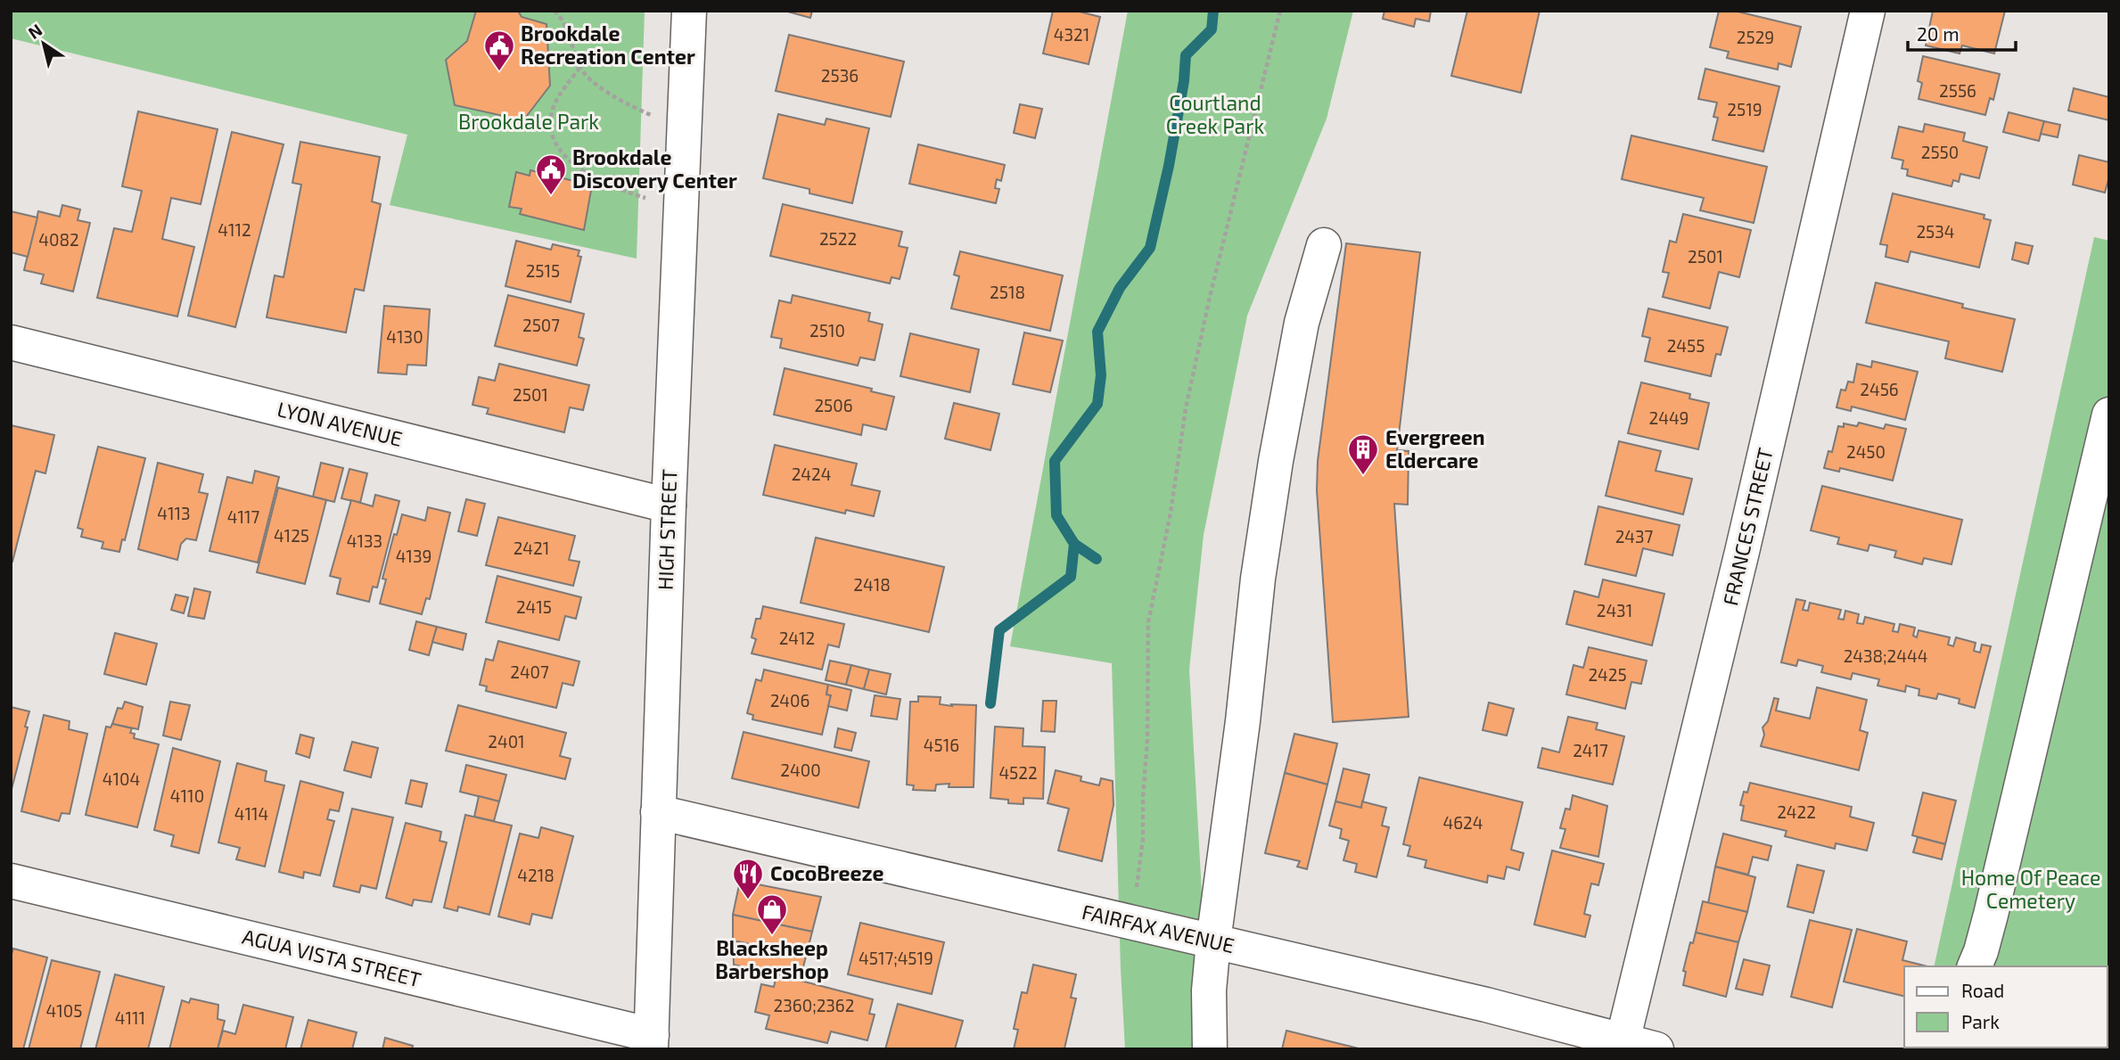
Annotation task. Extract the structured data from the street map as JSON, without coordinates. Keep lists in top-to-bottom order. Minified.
{"streets":{"street":["LYON AVENUE","FRANCES STREET","HIGH STREET","FAIRFAX AVENUE","AGUA VISTA STREET"]},"crossings":[["LYON AVENUE","HIGH STREET"],["FRANCES STREET","FAIRFAX AVENUE"],["HIGH STREET","FAIRFAX AVENUE"],["HIGH STREET","AGUA VISTA STREET"]],"parks":["Courtland Creek Park","Brookdale Park","Home Of Peace Cemetery"],"places":{"public building":["Brookdale Recreation Center","Brookdale Discovery Center"],"building":["Evergreen Eldercare"],"restaurant":["CocoBreeze"],"shop":["Blacksheep Barbershop"]},"house_numbers":["4321","2529","2536","2556","2519","2550","4112","2534","2522","4082","2501","2515","2518","2507","2510","4130","2455","2456","2501","2506","2449","2450","2424","4113","4117","4125","2437","4133","2421","4139","2418","2415","2431","2412","2438;2444","2407","2425","2406","2401","4516","2417","2400","4522","4104","4110","2422","4114","4624","4218","4517;4519","2360;2362","4105","4111"],"legend":["Road","Park"],"scale_bar":"20 m","north":"top left"}
